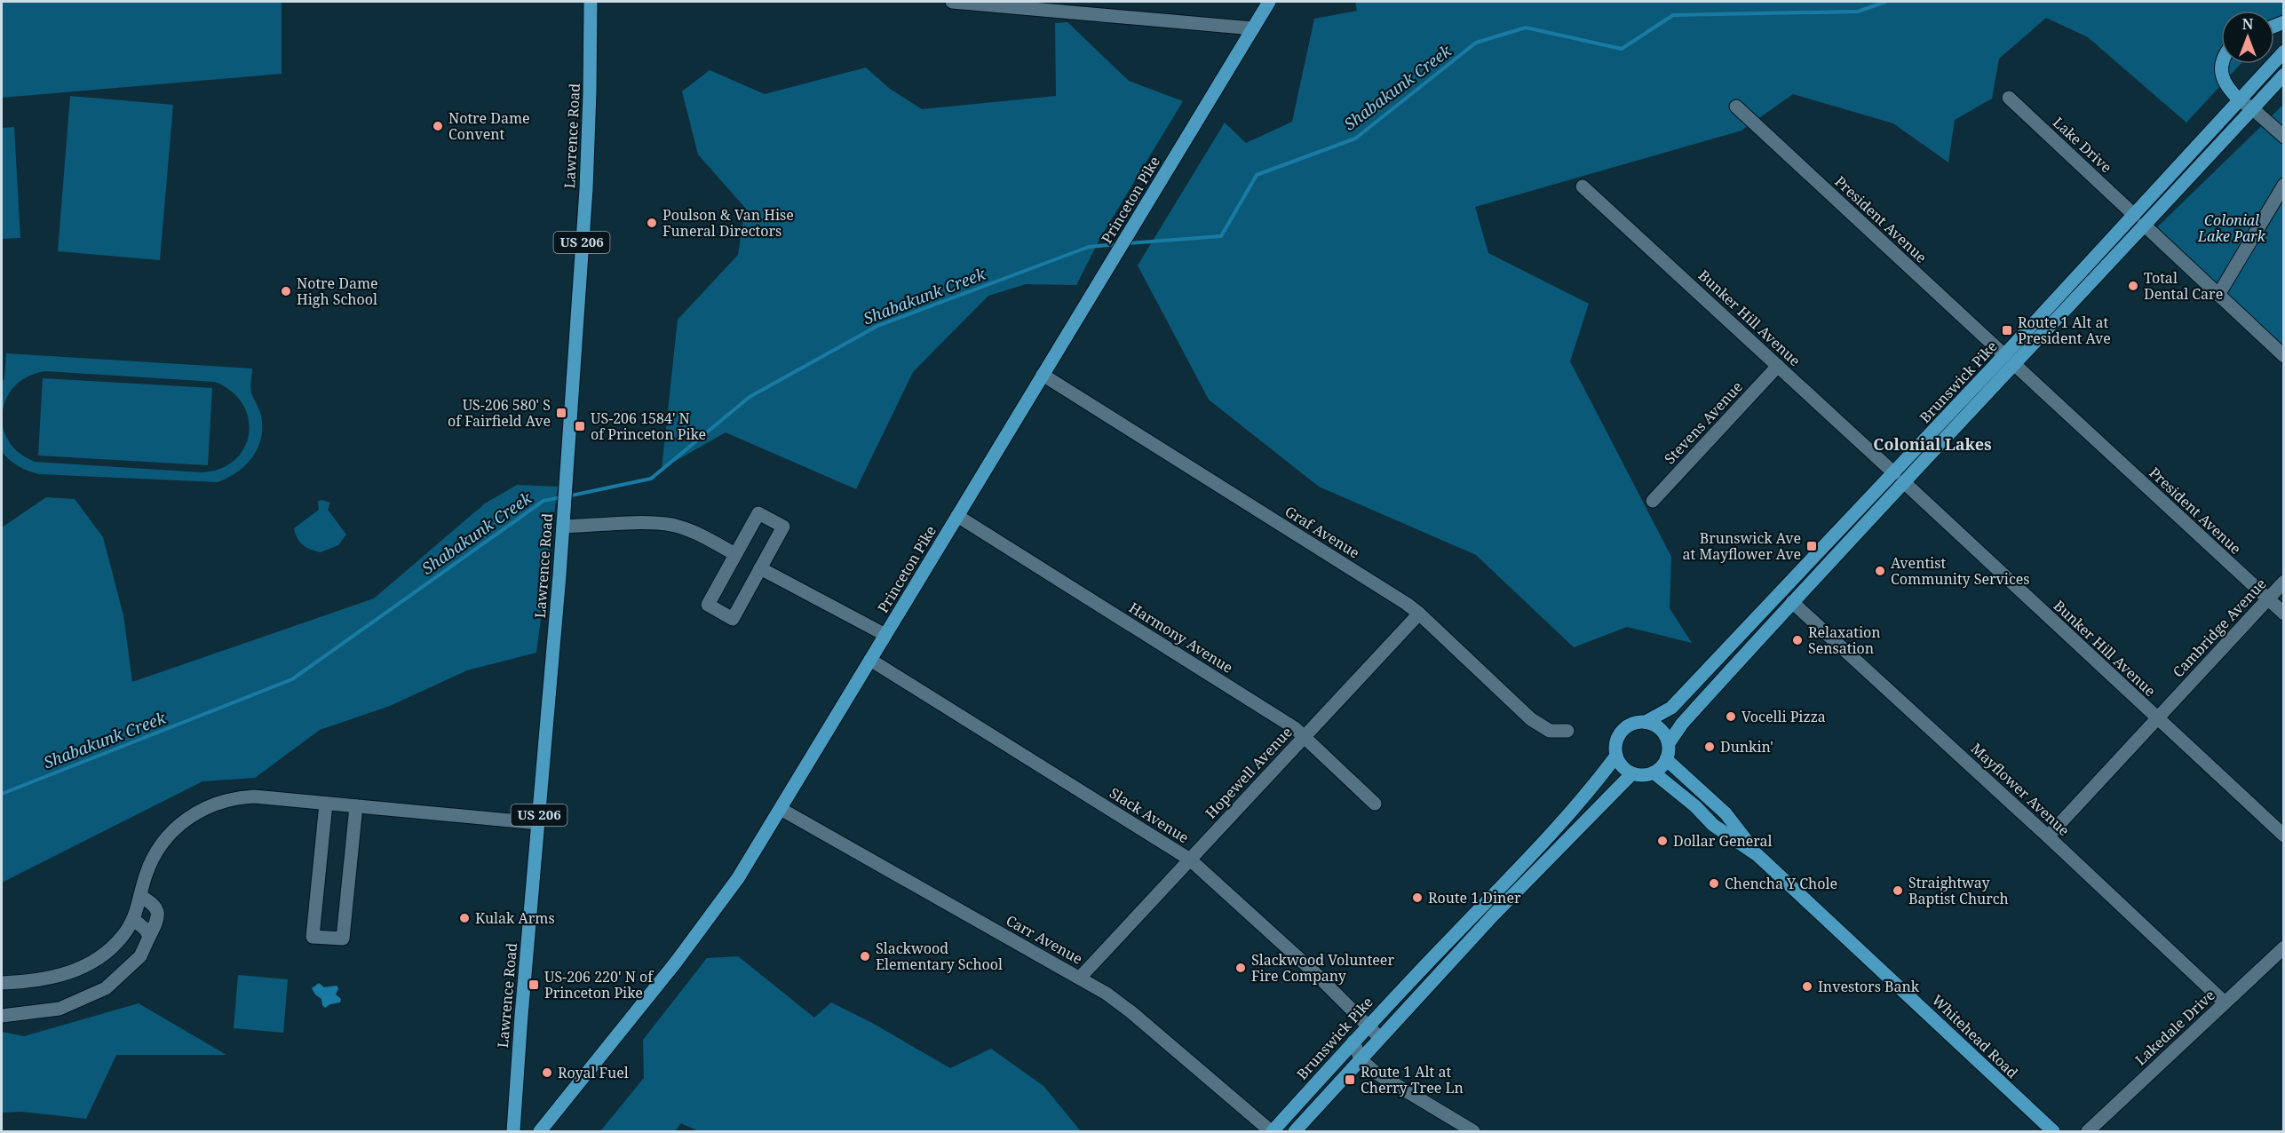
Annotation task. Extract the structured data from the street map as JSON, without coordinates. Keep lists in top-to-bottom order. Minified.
{"streets":{"main road":["Lawrence Road","Princeton Pike","US 206","Brunswick Pike","Whitehead Road"],"street":["Lake Drive","President Avenue","Bunker Hill Avenue","Stevens Avenue","Graf Avenue","Cambridge Avenue","Harmony Avenue","Hopewell Avenue","Mayflower Avenue","Slack Avenue","Carr Avenue","Lakedale Drive"]},"crossings":[["Lake Drive","Brunswick Pike"],["Princeton Pike","Graf Avenue"],["Princeton Pike","Harmony Avenue"],["Princeton Pike","Slack Avenue"],["Princeton Pike","Carr Avenue"],["President Avenue","Brunswick Pike"],["President Avenue","Cambridge Avenue"],["Bunker Hill Avenue","Brunswick Pike"],["Bunker Hill Avenue","Stevens Avenue"],["Bunker Hill Avenue","Cambridge Avenue"],["Brunswick Pike","Mayflower Avenue"],["Brunswick Pike","Slack Avenue"],["Brunswick Pike","Carr Avenue"],["Brunswick Pike","Whitehead Road"],["Graf Avenue","Hopewell Avenue"],["Cambridge Avenue","Mayflower Avenue"],["Harmony Avenue","Hopewell Avenue"],["Hopewell Avenue","Slack Avenue"],["Hopewell Avenue","Carr Avenue"],["Mayflower Avenue","Lakedale Drive"]],"districts":["Colonial Lakes"],"water":["Shabakunk Creek"],"parks":["Colonial Lake Park"],"places":{"other":["Notre Dame Convent","Poulson & Van Hise Funeral Directors","Total Dental Care","Notre Dame High School","Aventist Community Services","Relaxation Sensation","Vocelli Pizza","Dunkin'","Dollar General","Chencha Y Chole","Straightway Baptist Church","Route 1 Diner","Kulak Arms","Slackwood Elementary School","Slackwood Volunteer Fire Company","Investors Bank","Royal Fuel"],"transit":["Route 1 Alt at President Ave","US-206 580' S of Fairfield Ave","US-206 1584' N of Princeton Pike","Brunswick Ave at Mayflower Ave","US-206 220' N of Princeton Pike","Route 1 Alt at Cherry Tree Ln"]},"north":"top"}
